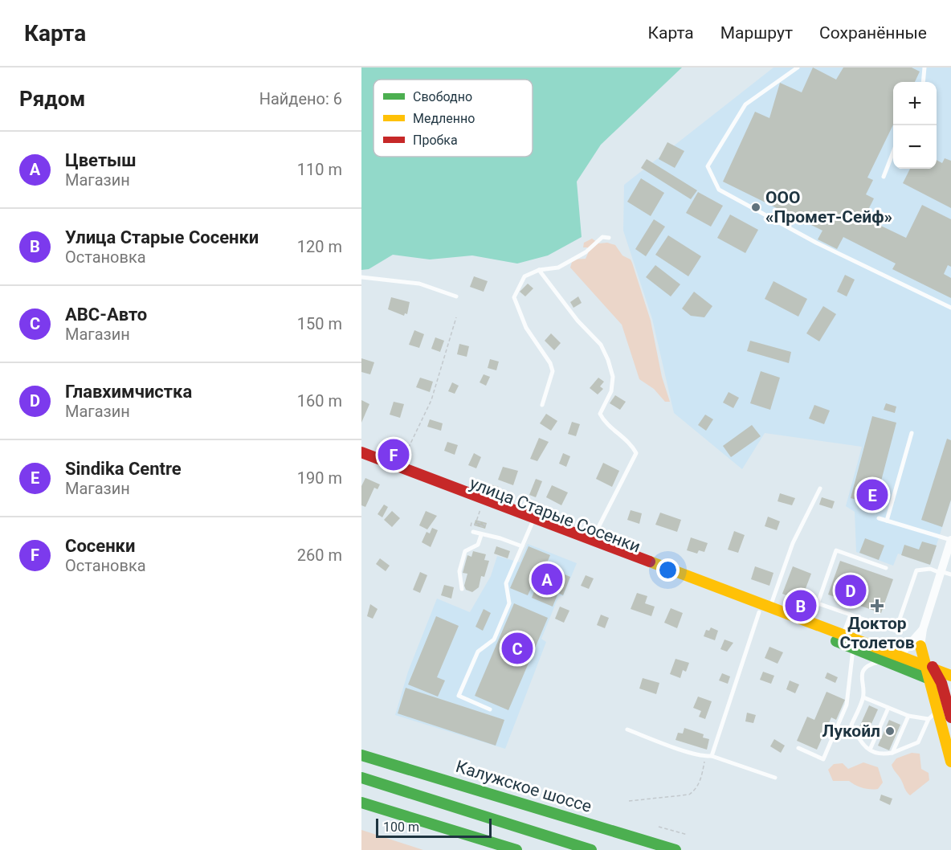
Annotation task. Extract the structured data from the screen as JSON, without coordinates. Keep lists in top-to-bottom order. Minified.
{"streets":{"main road":["улица Старые Сосенки","Калужское шоссе"]},"places":{"other":["ООО «Промет-Сейф»","Лукойл"],"health":["Доктор Столетов"]},"legend":["Свободно","Медленно","Пробка"],"scale_bar":"100 m","page":{"header":"Карта","nav":["Карта","Маршрут","Сохранённые"],"heading":["Рядом","Найдено: 6"],"map_buttons":["+","−"],"list":[{"mark":"A","name":"Цветыш","note":"Магазин","value":"110 m"},{"mark":"B","name":"Улица Старые Сосенки","note":"Остановка","value":"120 m"},{"mark":"C","name":"АВС-Авто","note":"Магазин","value":"150 m"},{"mark":"D","name":"Главхимчистка","note":"Магазин","value":"160 m"},{"mark":"E","name":"Sindika Centre","note":"Магазин","value":"190 m"},{"mark":"F","name":"Сосенки","note":"Остановка","value":"260 m"}],"pins":["F","E","A","D","B","C"],"scale":"100 m"}}
